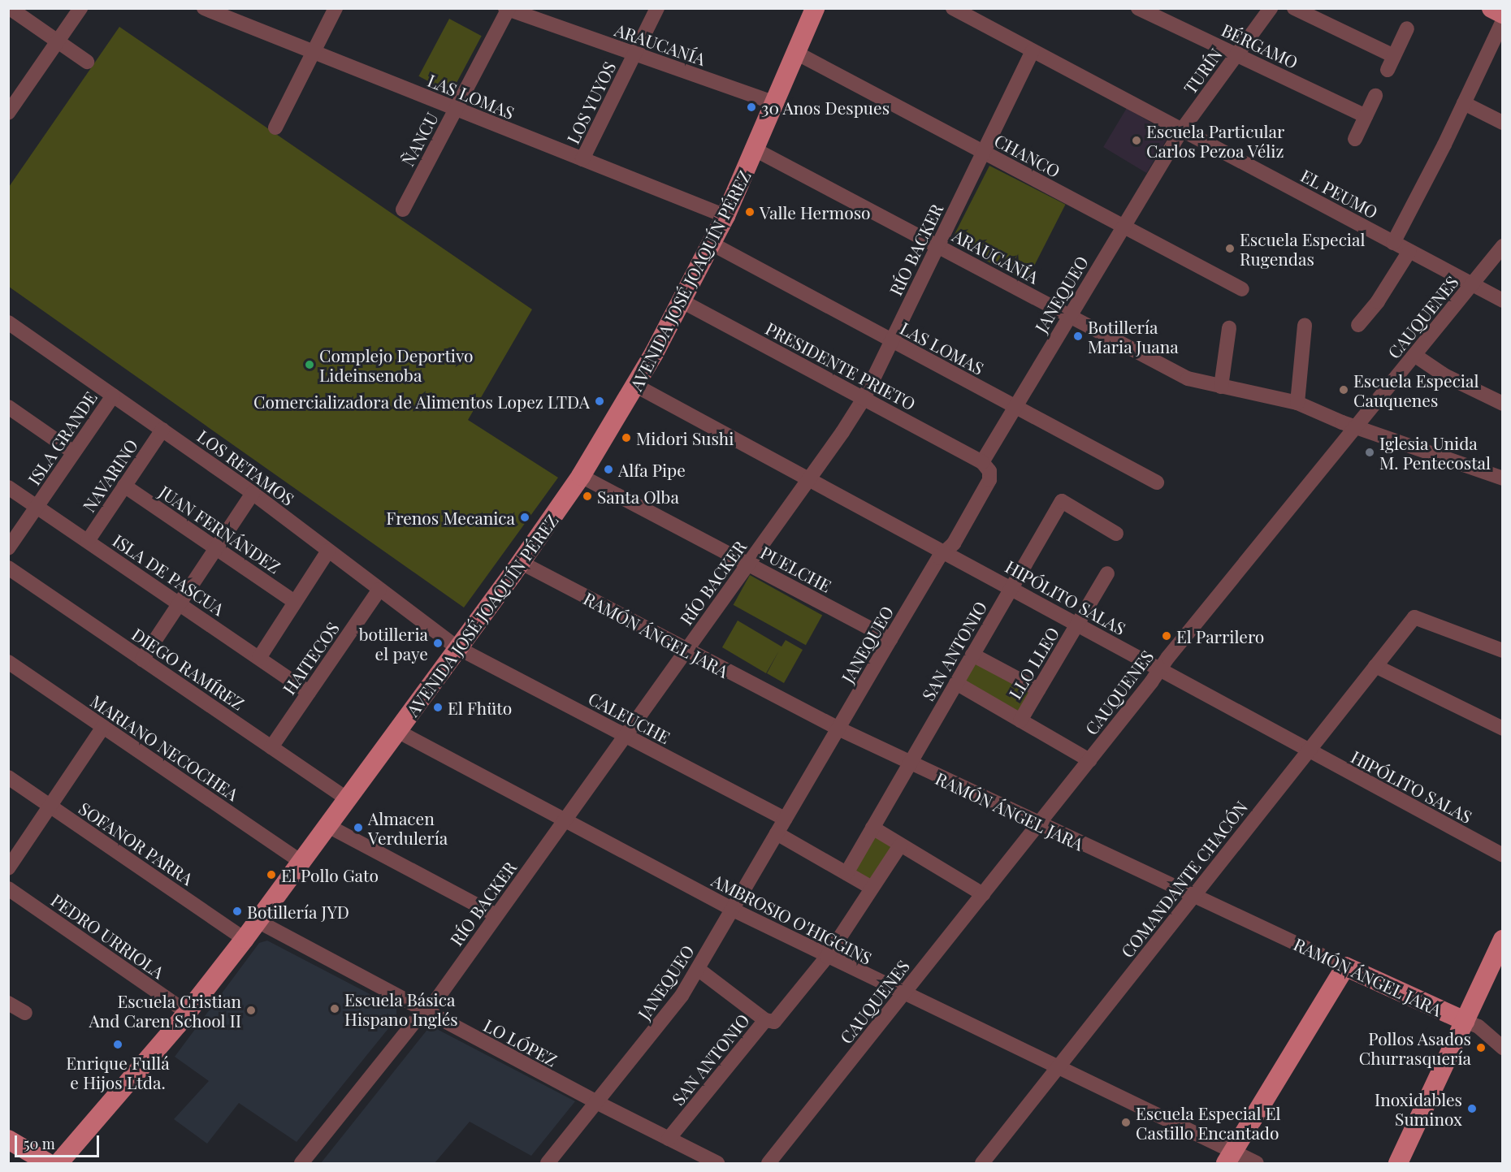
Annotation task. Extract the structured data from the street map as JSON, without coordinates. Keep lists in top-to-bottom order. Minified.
{"streets":{"main road":["AVENIDA JOSÉ JOAQUÍN PÉREZ","RAMÓN ÁNGEL JARA"],"street":["ARAUCANÍA","BÉRGAMO","TURÍN","LAS LOMAS","LOS YUYOS","ÑANCU","CHANCO","EL PEUMO","RÍO BACKER","JANEQUEO","CAUQUENES","PRESIDENTE PRIETO","ISLA GRANDE","LOS RETAMOS","NAVARINO","JUAN FERNÁNDEZ","PUELCHE","ISLA DE PASCUA","HIPÓLITO SALAS","SAN ANTONIO","HAITECOS","LLO LLEO","DIEGO RAMÍREZ","CALEUCHE","MARIANO NECOCHEA","SOFANOR PARRA","COMANDANTE CHACÓN","AMBROSIO O'HIGGINS","PEDRO URRIOLA","LO LÓPEZ"]},"crossings":[["ARAUCANÍA","LOS YUYOS"],["ARAUCANÍA","ÑANCU"],["ARAUCANÍA","RÍO BACKER"],["ARAUCANÍA","AVENIDA JOSÉ JOAQUÍN PÉREZ"],["ARAUCANÍA","JANEQUEO"],["ARAUCANÍA","CAUQUENES"],["BÉRGAMO","TURÍN"],["TURÍN","EL PEUMO"],["TURÍN","JANEQUEO"],["LAS LOMAS","LOS YUYOS"],["LAS LOMAS","ÑANCU"],["LAS LOMAS","RÍO BACKER"],["LAS LOMAS","AVENIDA JOSÉ JOAQUÍN PÉREZ"],["LAS LOMAS","JANEQUEO"],["CHANCO","RÍO BACKER"],["CHANCO","AVENIDA JOSÉ JOAQUÍN PÉREZ"],["CHANCO","JANEQUEO"],["EL PEUMO","RÍO BACKER"],["EL PEUMO","JANEQUEO"],["EL PEUMO","CAUQUENES"],["RÍO BACKER","PRESIDENTE PRIETO"],["RÍO BACKER","PUELCHE"],["RÍO BACKER","HIPÓLITO SALAS"],["RÍO BACKER","RAMÓN ÁNGEL JARA"],["RÍO BACKER","CALEUCHE"],["RÍO BACKER","AMBROSIO O'HIGGINS"],["RÍO BACKER","LO LÓPEZ"],["AVENIDA JOSÉ JOAQUÍN PÉREZ","PRESIDENTE PRIETO"],["AVENIDA JOSÉ JOAQUÍN PÉREZ","LOS RETAMOS"],["AVENIDA JOSÉ JOAQUÍN PÉREZ","PUELCHE"],["AVENIDA JOSÉ JOAQUÍN PÉREZ","HIPÓLITO SALAS"],["AVENIDA JOSÉ JOAQUÍN PÉREZ","RAMÓN ÁNGEL JARA"],["AVENIDA JOSÉ JOAQUÍN PÉREZ","DIEGO RAMÍREZ"],["AVENIDA JOSÉ JOAQUÍN PÉREZ","CALEUCHE"],["AVENIDA JOSÉ JOAQUÍN PÉREZ","MARIANO NECOCHEA"],["AVENIDA JOSÉ JOAQUÍN PÉREZ","SOFANOR PARRA"],["AVENIDA JOSÉ JOAQUÍN PÉREZ","AMBROSIO O'HIGGINS"],["AVENIDA JOSÉ JOAQUÍN PÉREZ","PEDRO URRIOLA"],["AVENIDA JOSÉ JOAQUÍN PÉREZ","LO LÓPEZ"],["JANEQUEO","PRESIDENTE PRIETO"],["JANEQUEO","PUELCHE"],["JANEQUEO","HIPÓLITO SALAS"],["JANEQUEO","RAMÓN ÁNGEL JARA"],["JANEQUEO","CALEUCHE"],["JANEQUEO","AMBROSIO O'HIGGINS"],["JANEQUEO","LO LÓPEZ"],["CAUQUENES","HIPÓLITO SALAS"],["CAUQUENES","RAMÓN ÁNGEL JARA"],["CAUQUENES","AMBROSIO O'HIGGINS"],["ISLA GRANDE","LOS RETAMOS"],["ISLA GRANDE","ISLA DE PASCUA"],["LOS RETAMOS","NAVARINO"],["LOS RETAMOS","HAITECOS"],["LOS RETAMOS","CALEUCHE"],["NAVARINO","JUAN FERNÁNDEZ"],["NAVARINO","ISLA DE PASCUA"],["ISLA DE PASCUA","HAITECOS"],["HIPÓLITO SALAS","SAN ANTONIO"],["HIPÓLITO SALAS","LLO LLEO"],["HIPÓLITO SALAS","COMANDANTE CHACÓN"],["RAMÓN ÁNGEL JARA","SAN ANTONIO"],["RAMÓN ÁNGEL JARA","COMANDANTE CHACÓN"],["SAN ANTONIO","AMBROSIO O'HIGGINS"],["SAN ANTONIO","LO LÓPEZ"],["HAITECOS","DIEGO RAMÍREZ"],["COMANDANTE CHACÓN","AMBROSIO O'HIGGINS"]],"places":["30 Anos Despues","Escuela Particular Carlos Pezoa Véliz","Valle Hermoso","Escuela Especial Rugendas","Botillería Maria Juana","Complejo Deportivo Lideinsenoba","Escuela Especial Cauquenes","Comercializadora de Alimentos Lopez LTDA","Midori Sushi","Iglesia Unida M. Pentecostal","Alfa Pipe","Santa Olba","Frenos Mecanica","El Parrilero","botilleria el paye","El Fhüto","Almacen Verdulería","El Pollo Gato","Botillería JYD","Escuela Básica Hispano Inglés","Escuela Cristian And Caren School II","Enrique Fullá e Hijos Ltda.","Pollos Asados Churrasquería","Inoxidables Suminox","Escuela Especial El Castillo Encantado"],"scale_bar":"50 m"}
